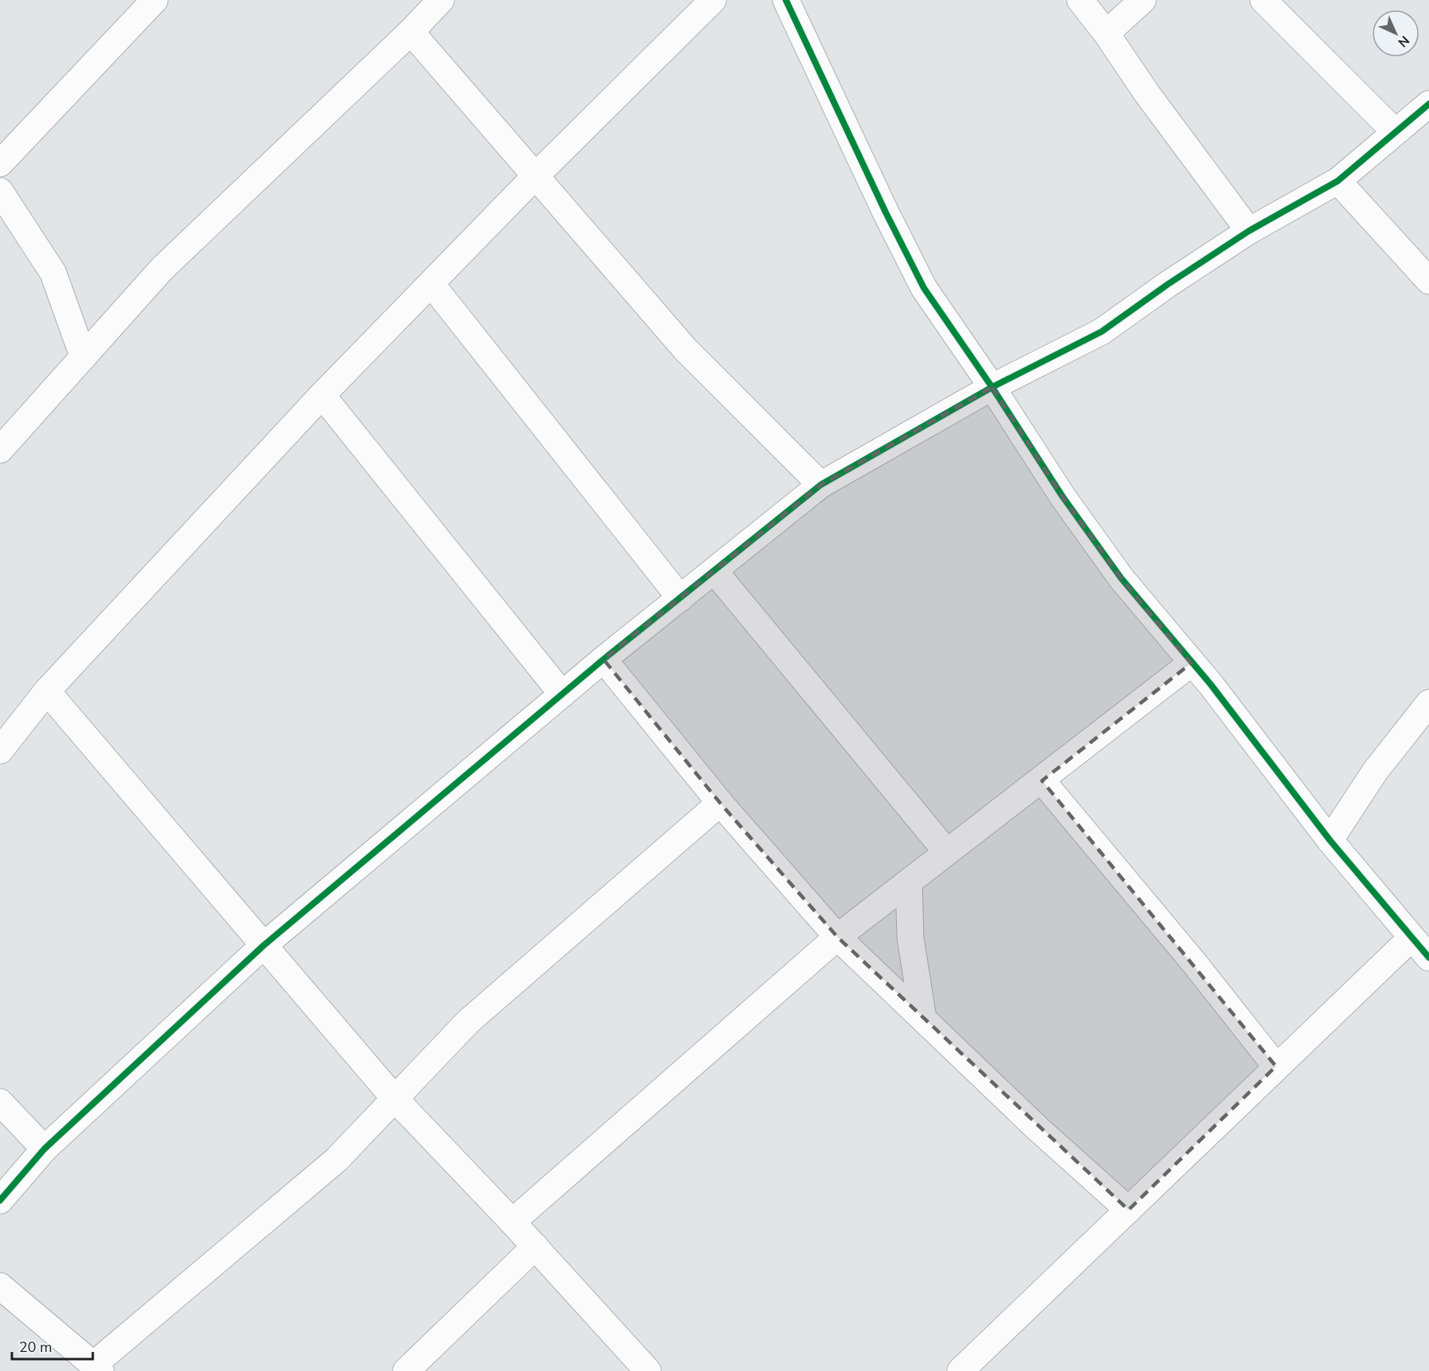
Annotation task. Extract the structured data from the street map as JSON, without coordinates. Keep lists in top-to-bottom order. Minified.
{"scale_bar":"20 m","north":"bottom right"}
